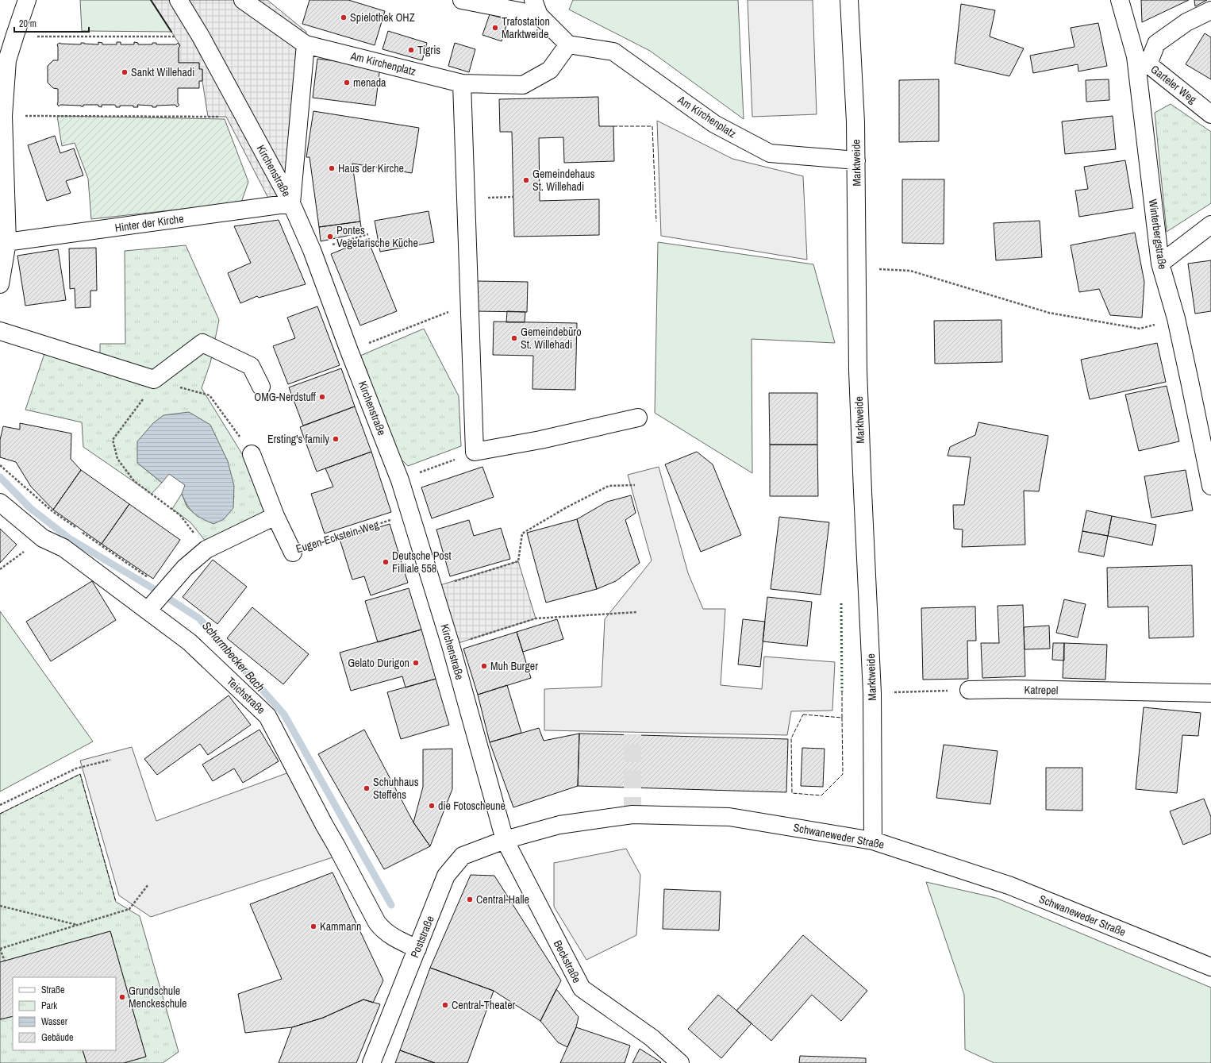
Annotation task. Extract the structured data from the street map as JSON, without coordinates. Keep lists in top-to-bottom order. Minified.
{"streets":{"street":["Am Kirchenplatz","Garteler Weg","Marktweide","Kirchenstraße","Hinter der Kirche","Winterbergstraße","Eugen-Eckstein-Weg","Katrepel","Teichstraße","Schwaneweder Straße","Poststraße","Beckstraße"]},"crossings":[["Am Kirchenplatz","Marktweide"],["Garteler Weg","Winterbergstraße"],["Marktweide","Schwaneweder Straße"],["Kirchenstraße","Hinter der Kirche"],["Kirchenstraße","Eugen-Eckstein-Weg"],["Kirchenstraße","Schwaneweder Straße"],["Kirchenstraße","Poststraße"],["Kirchenstraße","Beckstraße"],["Teichstraße","Poststraße"],["Schwaneweder Straße","Poststraße"],["Schwaneweder Straße","Beckstraße"],["Poststraße","Beckstraße"]],"water":["Scharmbecker Bach"],"places":["Spielothek OHZ","Trafostation Marktweide","Tigris","Sankt Willehadi","menada","Haus der Kirche","Gemeindehaus St. Willehadi","Pontes Vegetarische Küche","Gemeindebüro St. Willehadi","OMG-Nerdstuff","Ersting's family","Deutsche Post Filliale 558","Gelato Durigon","Muh Burger","Schuhhaus Steffens","die Fotoscheune","Central-Halle","Kammann","Grundschule Menckeschule","Central-Theater"],"legend":["Straße","Park","Wasser","Gebäude"],"scale_bar":"20 m"}
